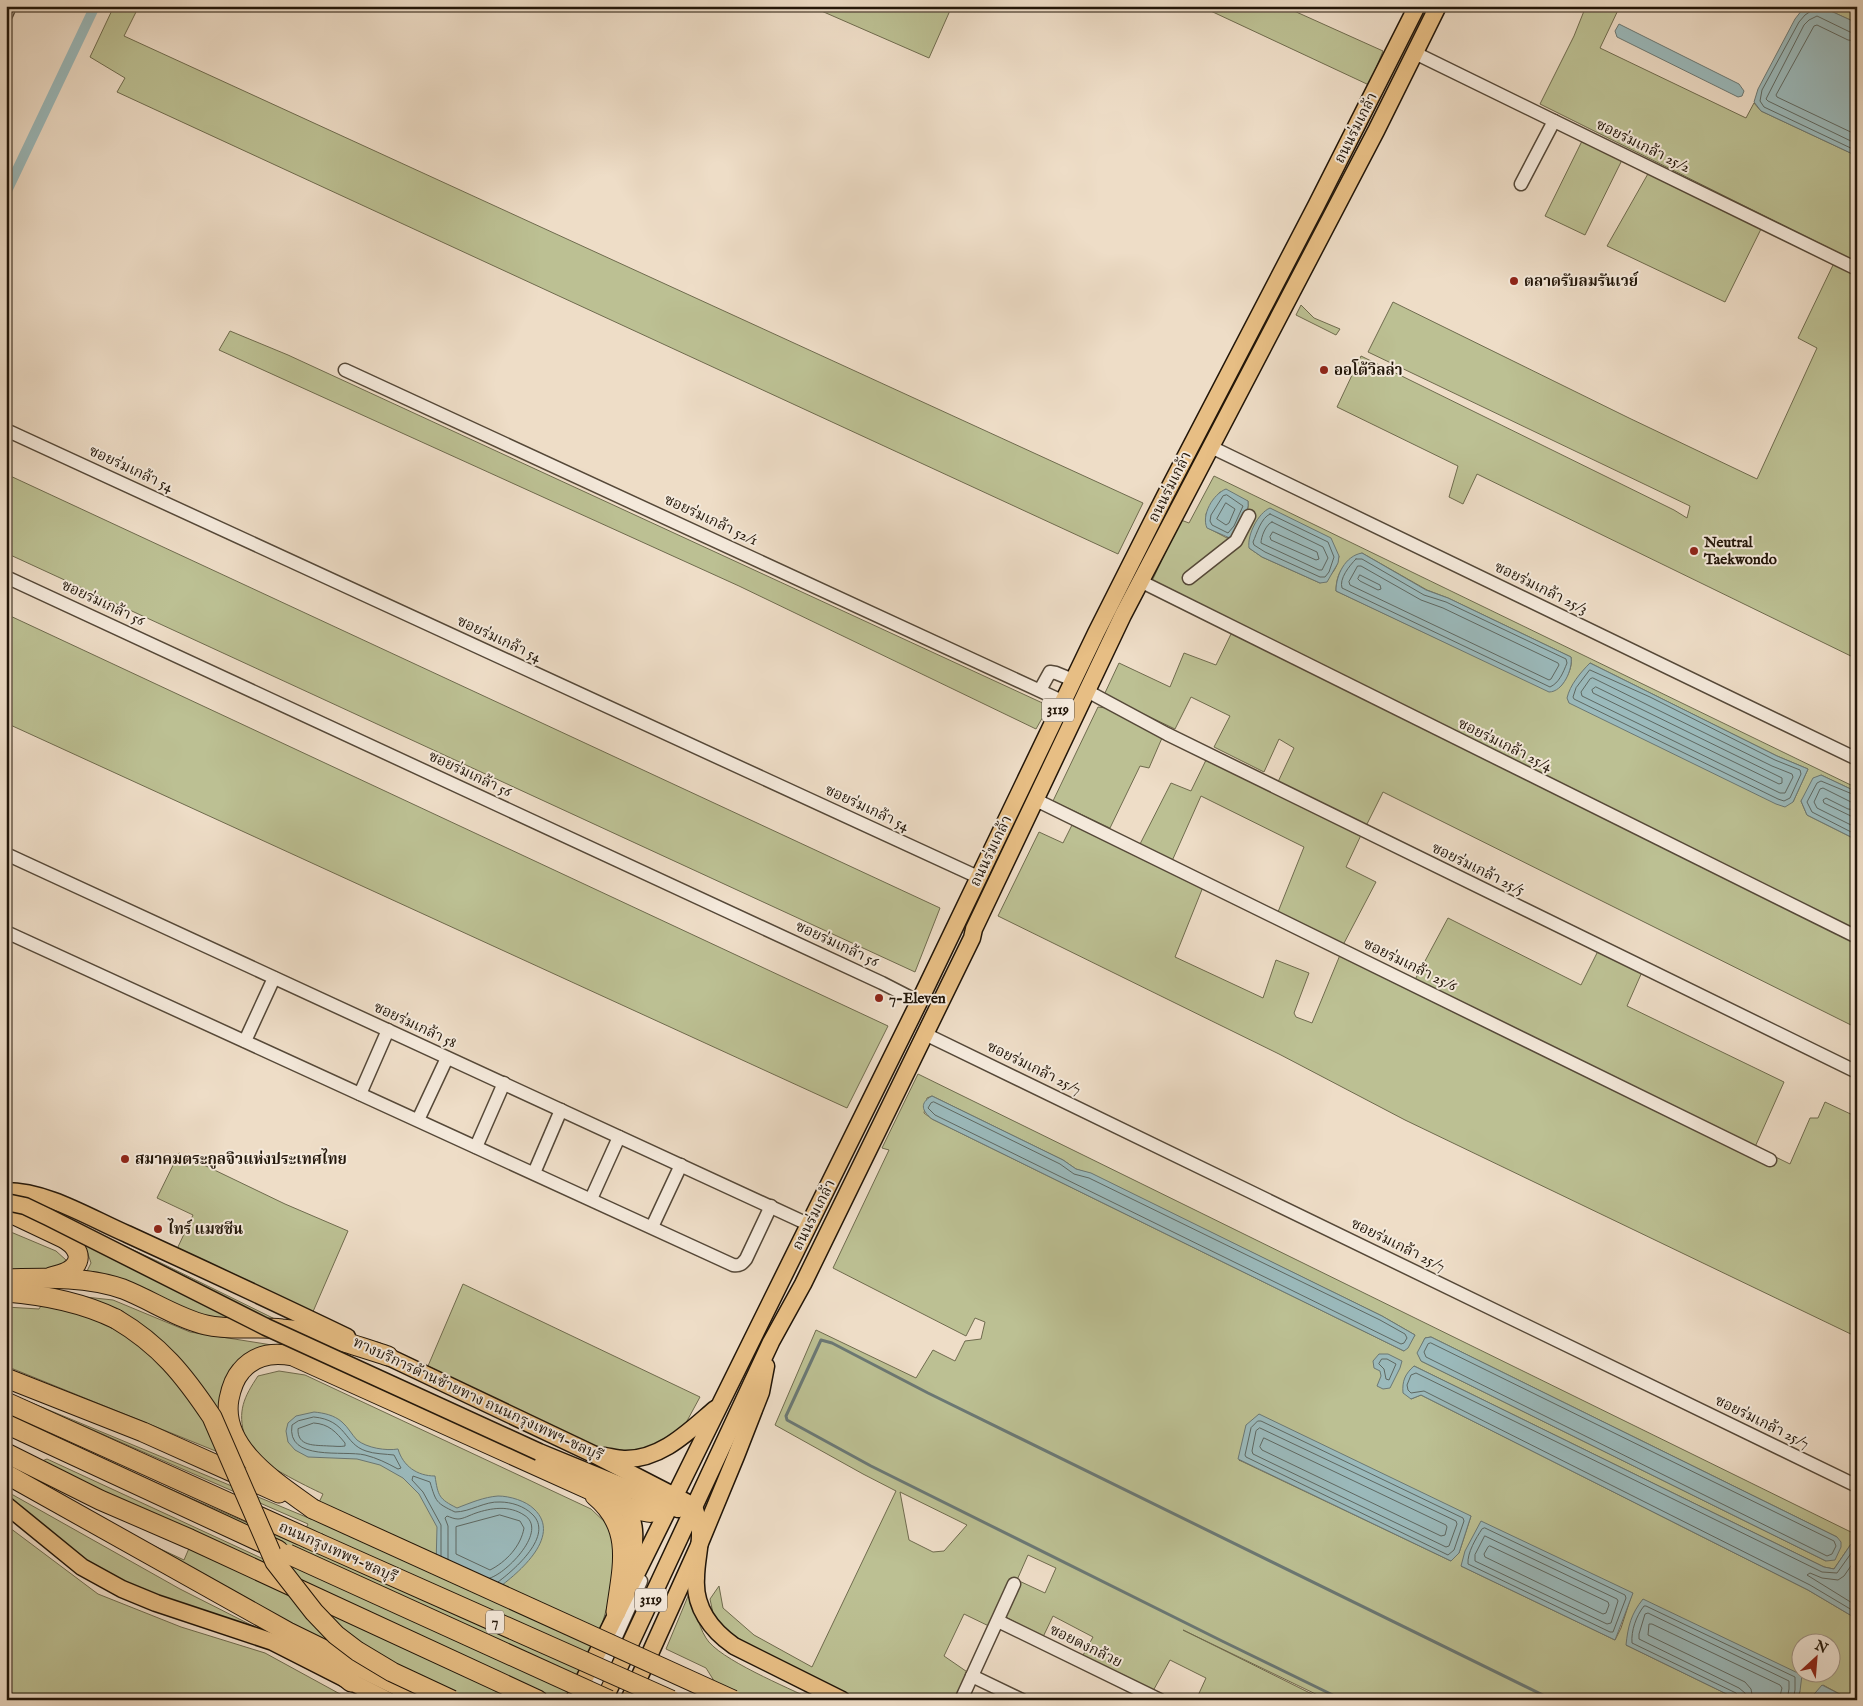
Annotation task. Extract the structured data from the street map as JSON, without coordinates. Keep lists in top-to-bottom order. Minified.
{"streets":{"highway":["ถนนกรุงเทพฯ-ชลบุรี","7"],"main road":["ถนนร่มเกล้า","3119","ทางบริการด้านซ้ายทาง ถนนกรุงเทพฯ-ชลบุรี"],"street":["ซอยร่มเกล้า 25/2","ซอยร่มเกล้า 54","ซอยร่มเกล้า 52/1","ซอยร่มเกล้า 25/3","ซอยร่มเกล้า 56","ซอยร่มเกล้า 25/4","ซอยร่มเกล้า 25/5","ซอยร่มเกล้า 25/6","ซอยร่มเกล้า 58","ซอยร่มเกล้า 25/7","ซอยดงกล้วย"]},"crossings":[["ถนนร่มเกล้า","ซอยร่มเกล้า 25/2"],["ถนนร่มเกล้า","ซอยร่มเกล้า 54"],["ถนนร่มเกล้า","ซอยร่มเกล้า 52/1"],["ถนนร่มเกล้า","ซอยร่มเกล้า 25/3"],["ถนนร่มเกล้า","ซอยร่มเกล้า 56"],["ถนนร่มเกล้า","ซอยร่มเกล้า 25/4"],["ถนนร่มเกล้า","ซอยร่มเกล้า 25/5"],["ถนนร่มเกล้า","ซอยร่มเกล้า 25/6"],["ถนนร่มเกล้า","ซอยร่มเกล้า 58"],["ถนนร่มเกล้า","ซอยร่มเกล้า 25/7"],["ถนนร่มเกล้า","ทางบริการด้านซ้ายทาง ถนนกรุงเทพฯ-ชลบุรี"],["ถนนร่มเกล้า","ถนนกรุงเทพฯ-ชลบุรี"]],"places":["ตลาดรับลมรันเวย์","ออโต้วิลล่า","Neutral Taekwondo","7-Eleven","สมาคมตระกูลจิวแห่งประเทศไทย","ไทร์ แมชชีน"],"north":"top right"}
